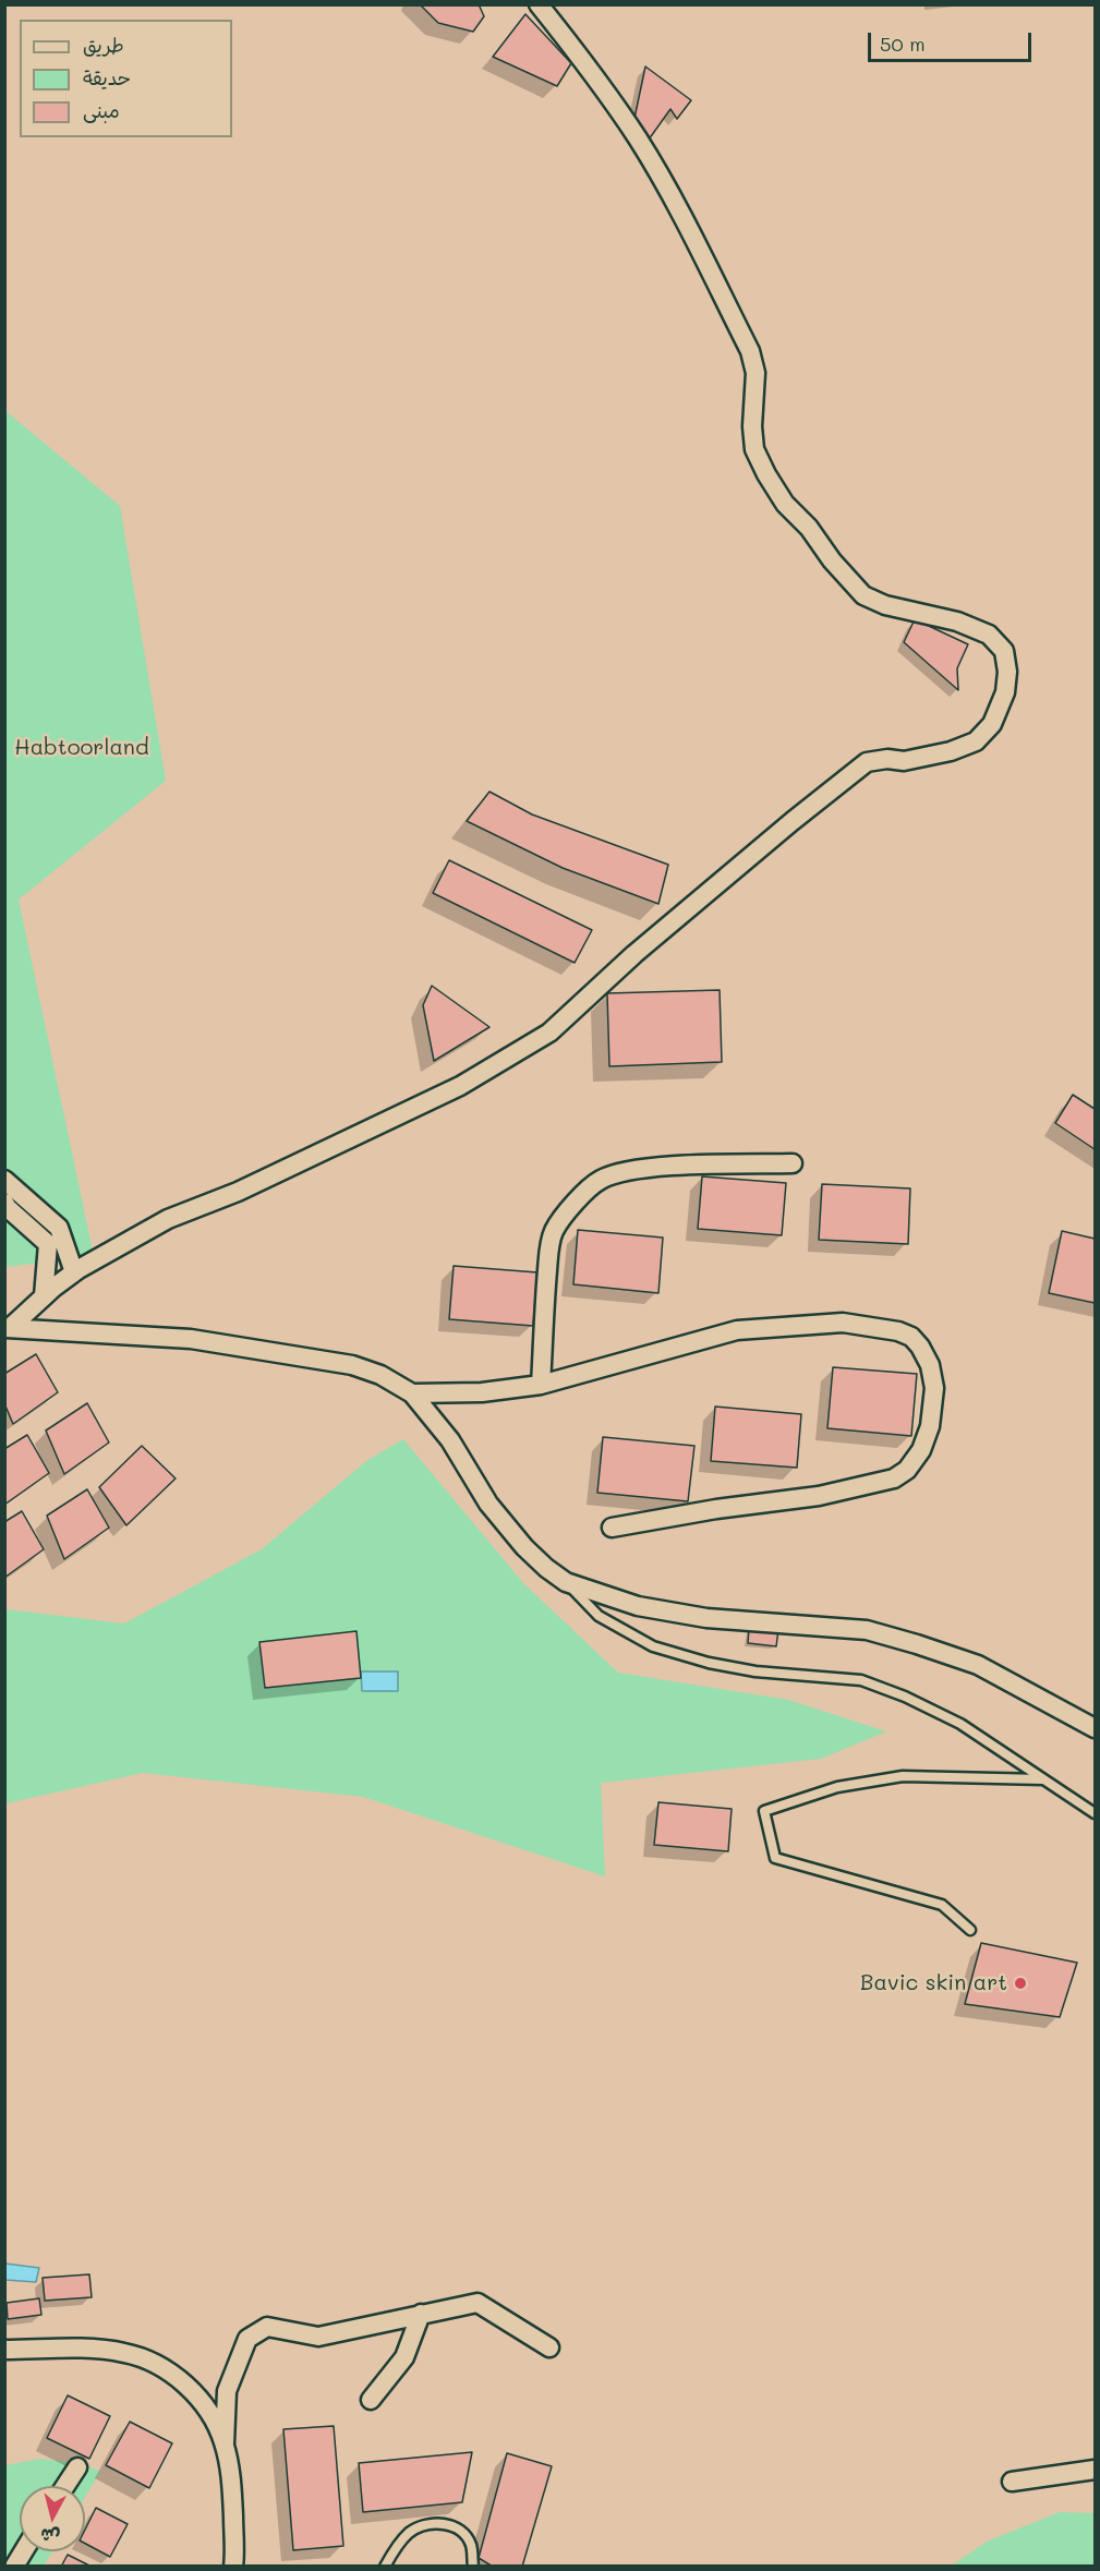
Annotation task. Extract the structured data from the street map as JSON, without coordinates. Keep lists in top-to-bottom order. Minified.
{"parks":["Habtoorland"],"places":["Bavic skin art"],"legend":["طريق","حديقة","مبنى"],"scale_bar":"50 m","north":"bottom"}
